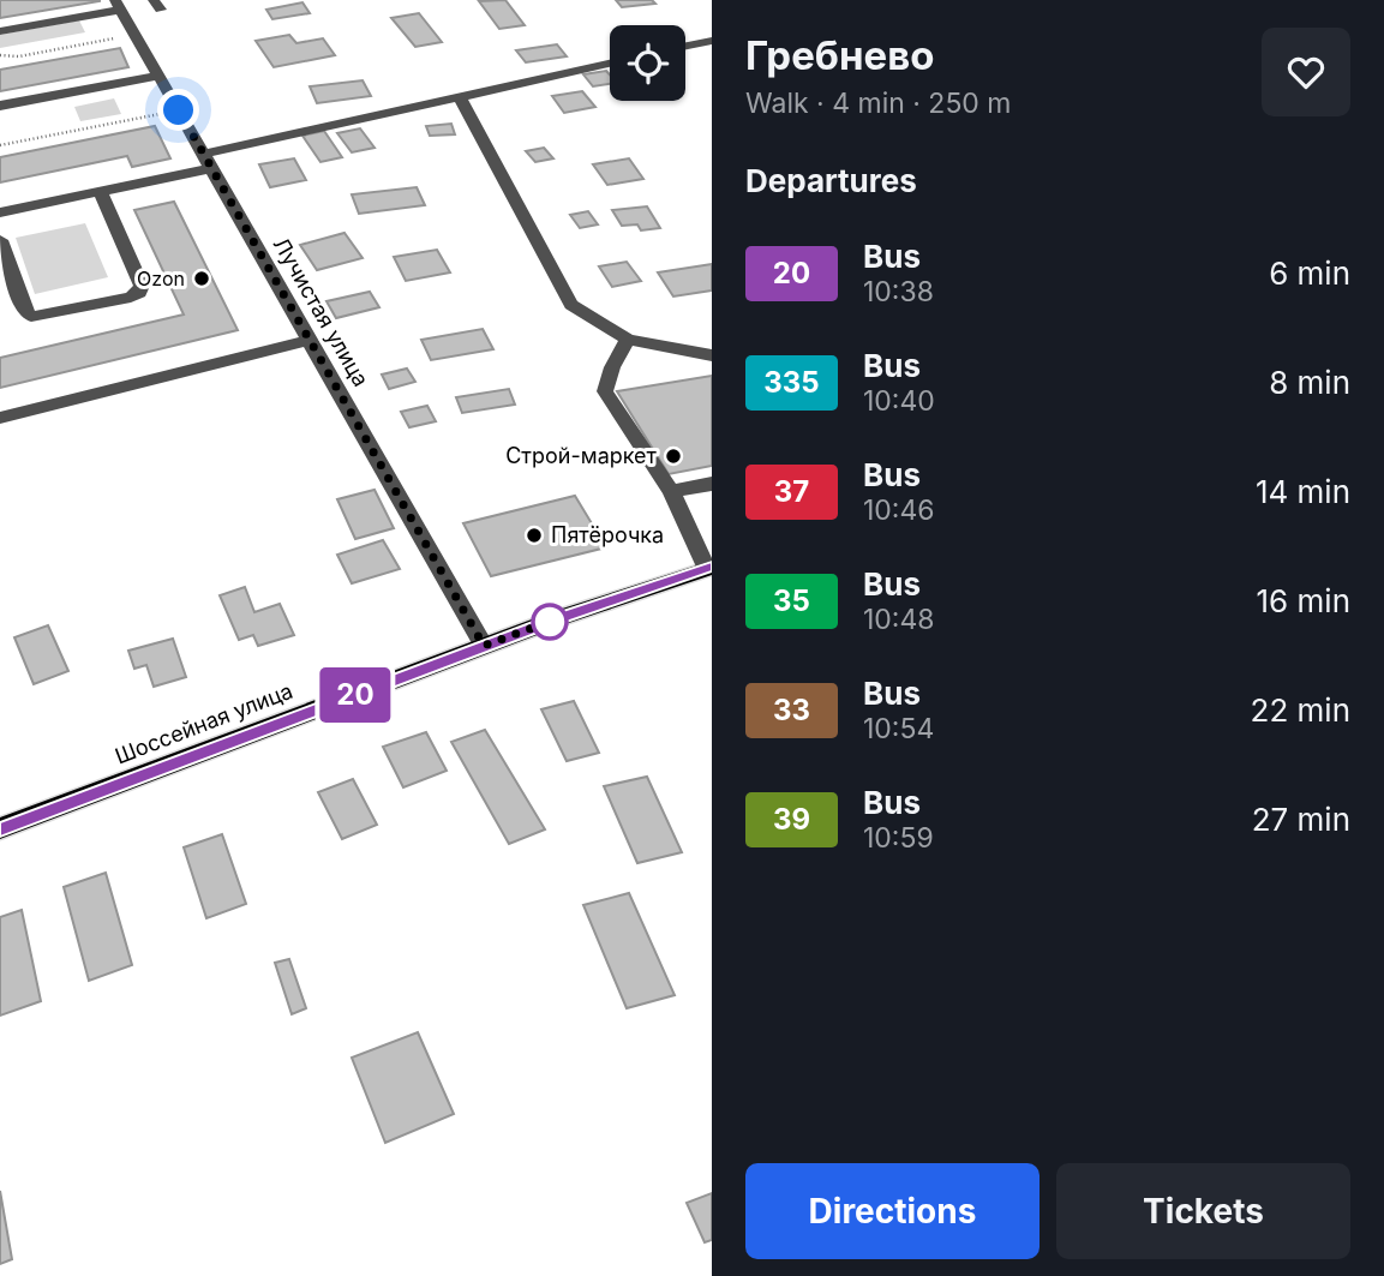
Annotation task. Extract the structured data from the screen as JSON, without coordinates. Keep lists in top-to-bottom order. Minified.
{"streets":{"main road":["Шоссейная улица"],"street":["Лучистая улица"]},"crossings":[["Лучистая улица","Шоссейная улица"]],"places":["Ozon","Строй-маркет","Пятёрочка"],"lines":["bus line 20"],"page":{"on_map":"20","heading":[["Гребнево","Walk · 4 min · 250 m"],"Departures"],"list":[{"mark":"20","name":"Bus","note":"10:38","value":"6 min"},{"mark":"335","name":"Bus","note":"10:40","value":"8 min"},{"mark":"37","name":"Bus","note":"10:46","value":"14 min"},{"mark":"35","name":"Bus","note":"10:48","value":"16 min"},{"mark":"33","name":"Bus","note":"10:54","value":"22 min"},{"mark":"39","name":"Bus","note":"10:59","value":"27 min"}],"buttons":["Directions","Tickets"]}}
